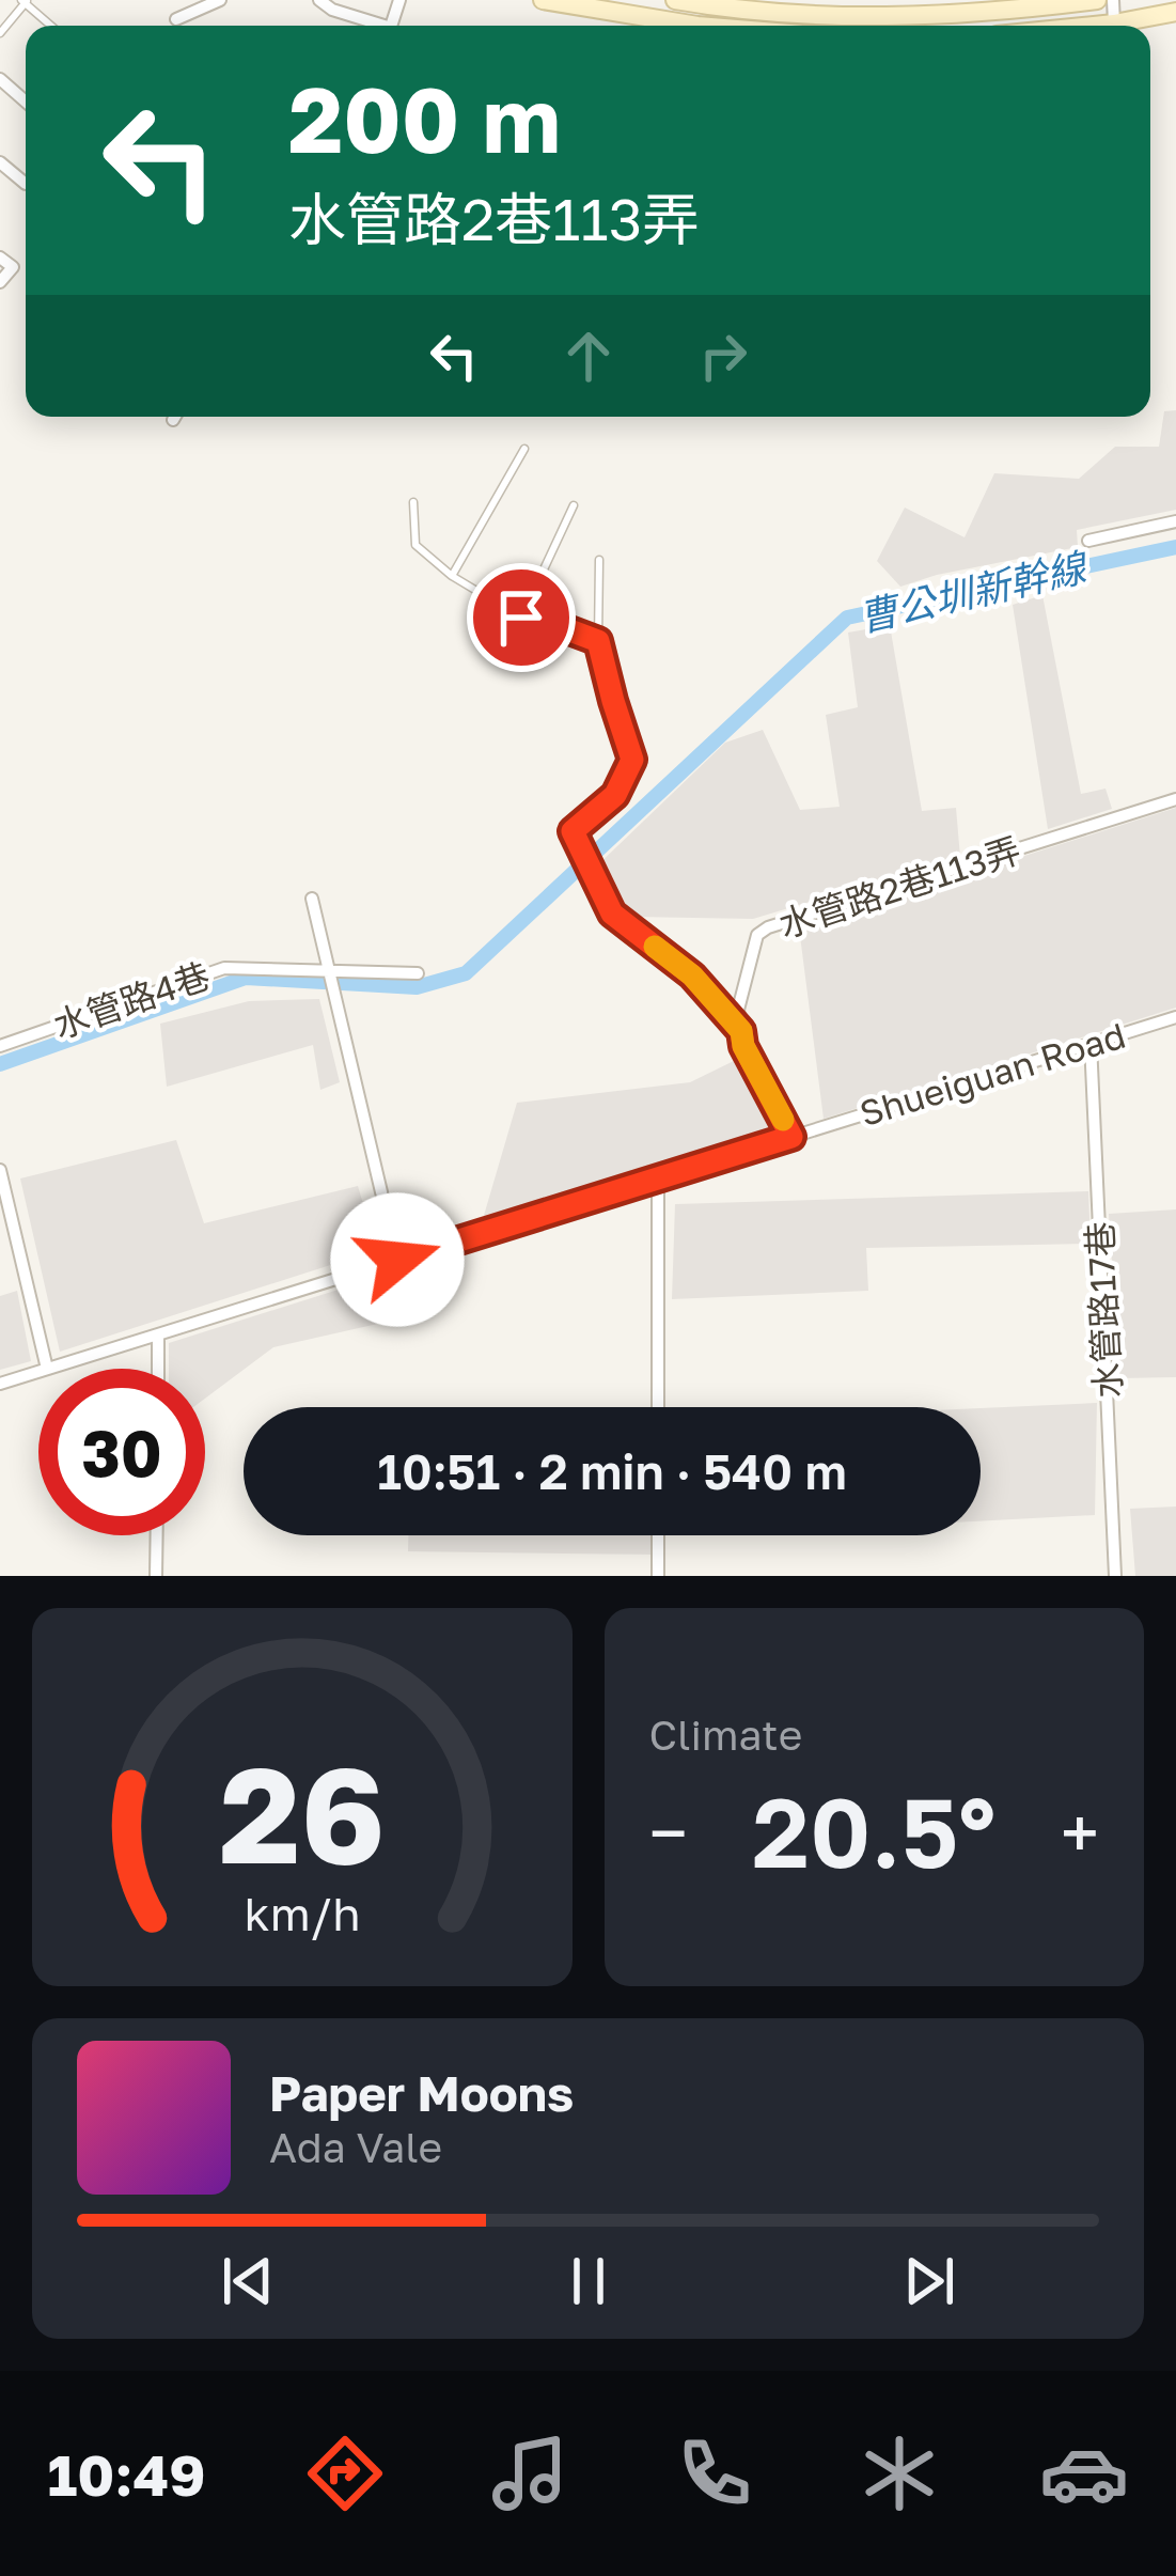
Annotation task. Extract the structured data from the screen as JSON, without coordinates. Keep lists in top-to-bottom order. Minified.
{"streets":{"street":["水管路2巷113弄","水管路4巷","Shueiguan Road","水管路17巷"]},"crossings":[["水管路2巷113弄","Shueiguan Road"],["Shueiguan Road","水管路17巷"]],"water":["曹公圳新幹線"],"page":{"turn":["200 m","水管路2巷113弄"],"limit":"30","trip":"10:51 · 2 min · 540 m","tile":"Climate","heat":["−","20.5°","+"],"song":["Paper Moons","Ada Vale"],"tabs":"10:49","gauge":["26","km/h"]}}
